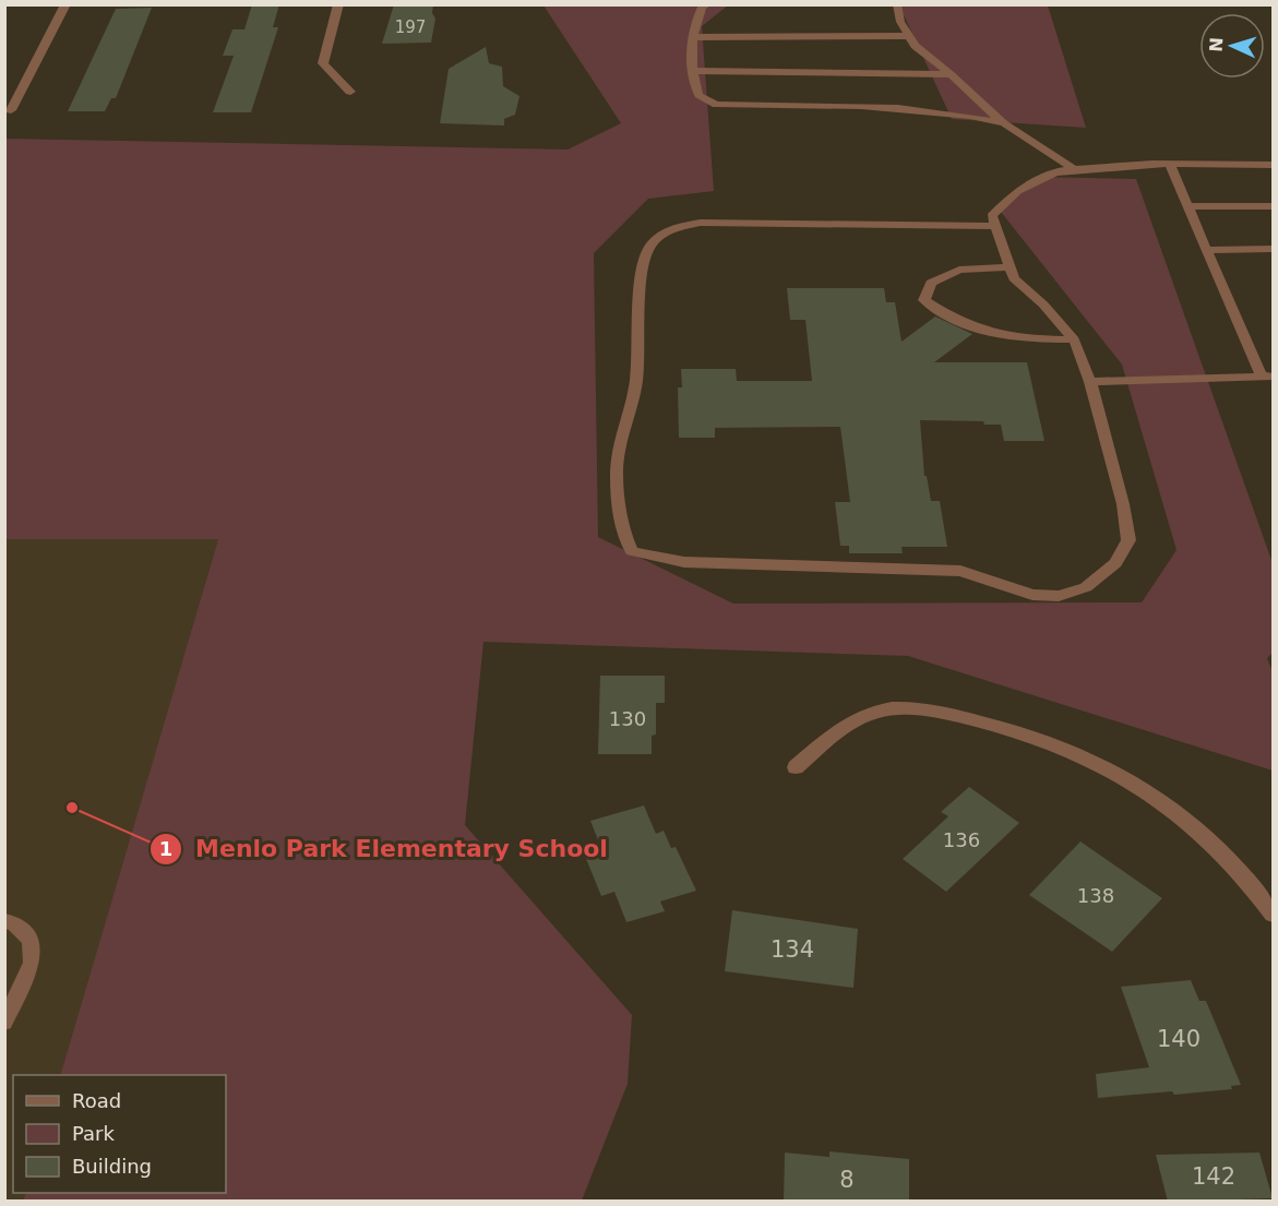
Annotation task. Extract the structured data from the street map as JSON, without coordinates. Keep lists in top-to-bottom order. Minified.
{"places":["Menlo Park Elementary School"],"house_numbers":["197","130","136","138","134","140","142","8"],"legend":["Road","Park","Building"],"north":"left"}
